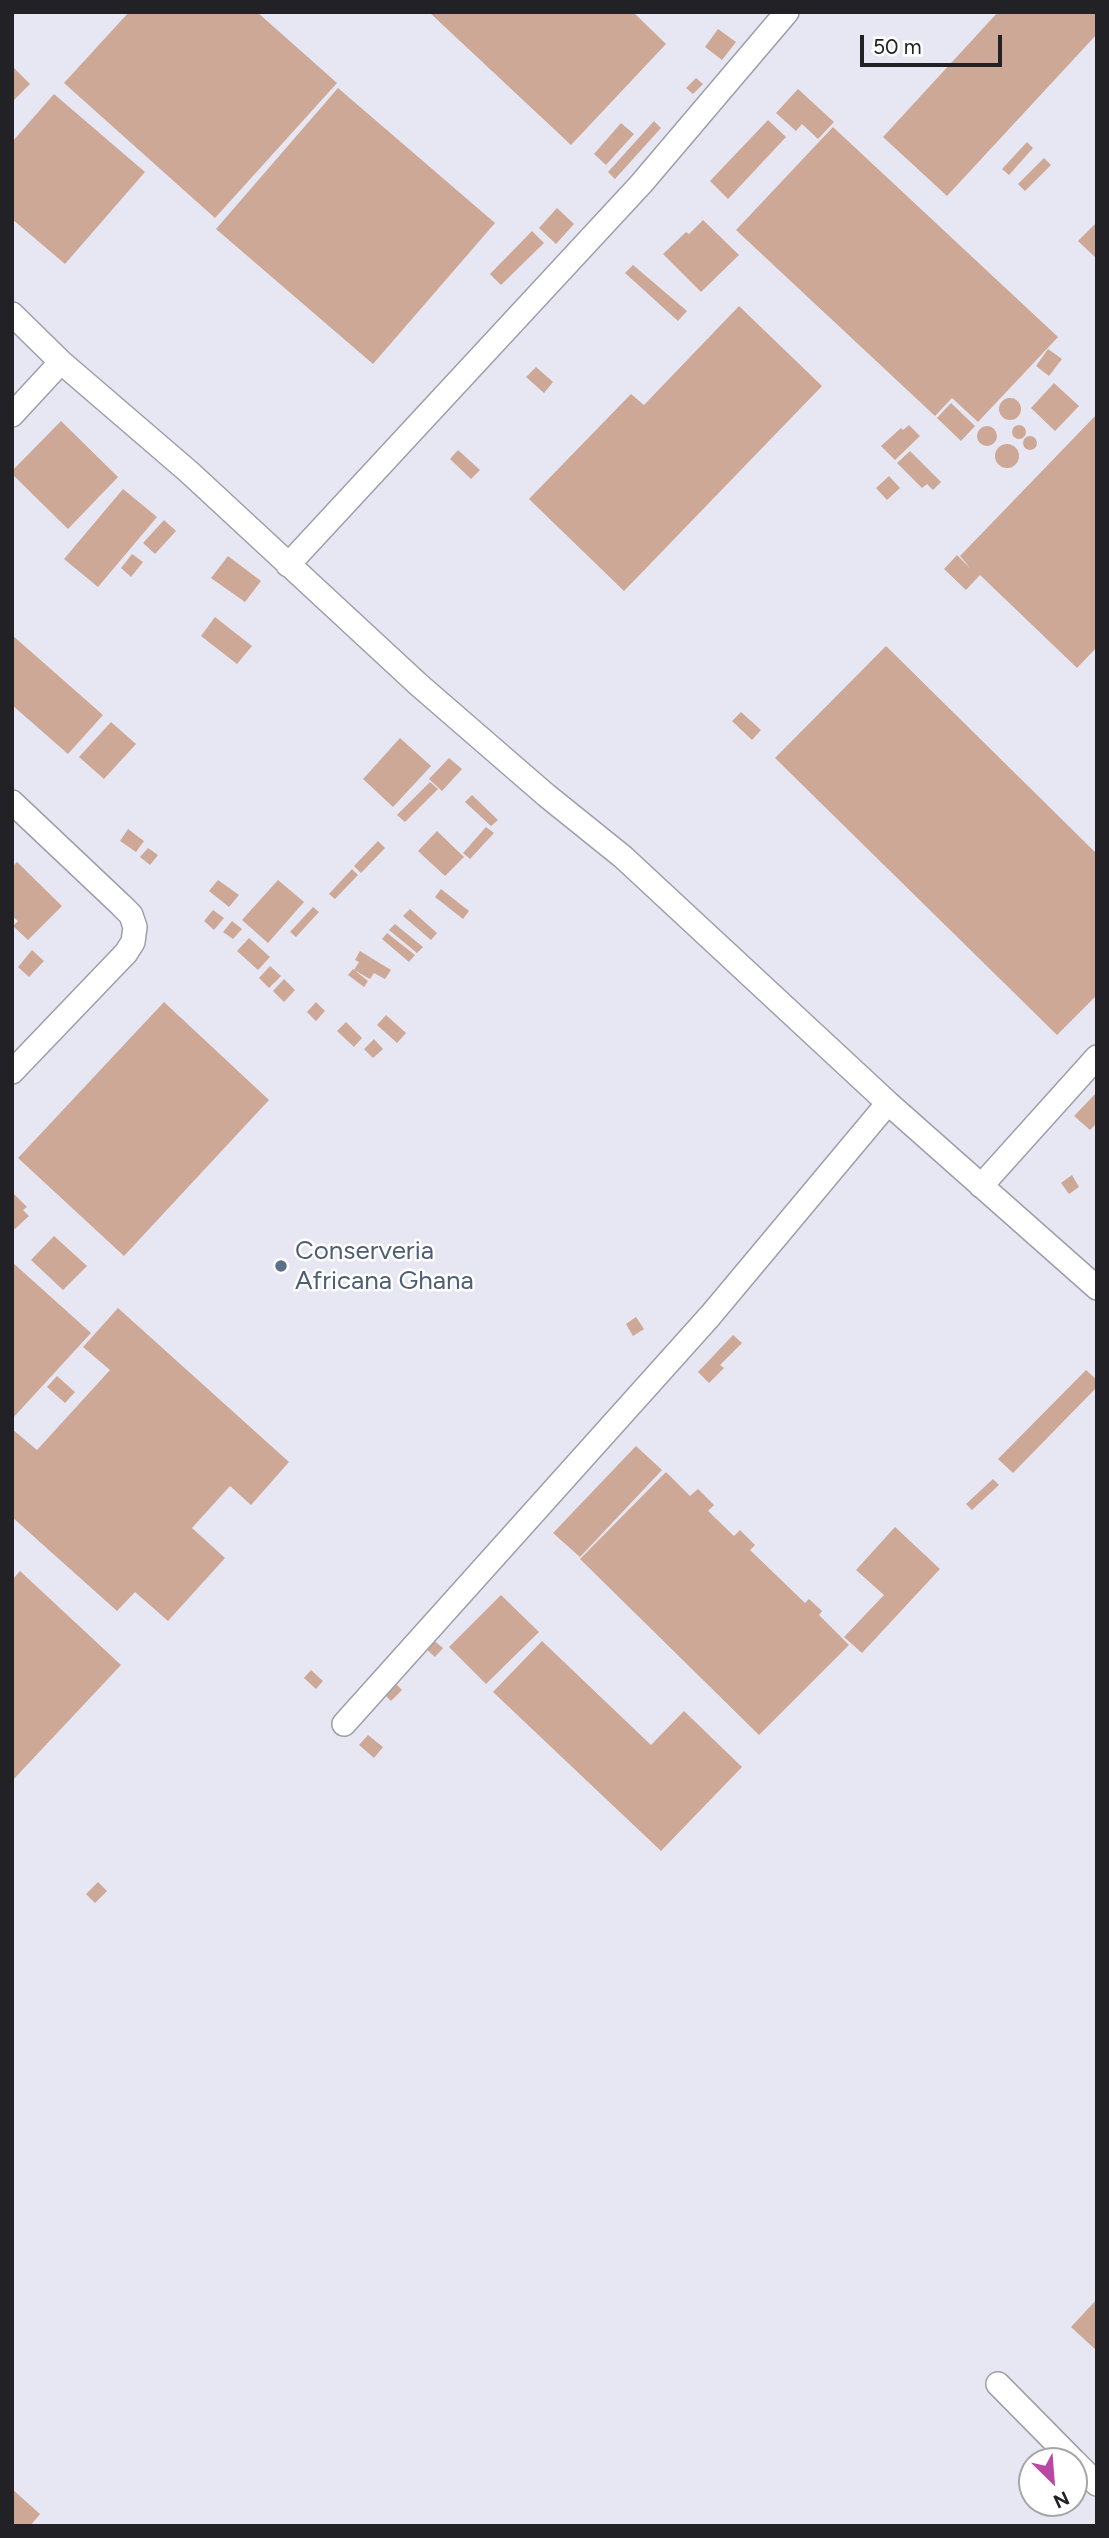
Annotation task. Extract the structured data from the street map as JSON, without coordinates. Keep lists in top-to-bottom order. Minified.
{"places":["Conserveria Africana Ghana"],"scale_bar":"50 m","north":"bottom right"}
